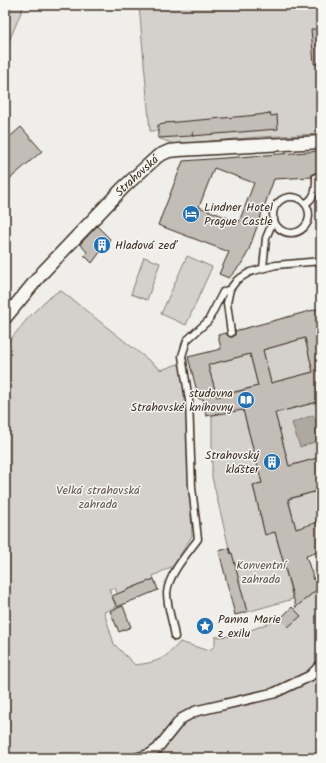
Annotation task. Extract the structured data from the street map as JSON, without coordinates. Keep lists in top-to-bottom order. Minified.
{"streets":{"street":["Strahovská"]},"parks":["Velká strahovská zahrada","Konventní zahrada"],"places":{"hotel":["Lindner Hotel Prague Castle"],"building":["Hladová zeď","Strahovský klášter"],"library":["studovna Strahovské knihovny"],"place":["Panna Marie z exilu"]}}
